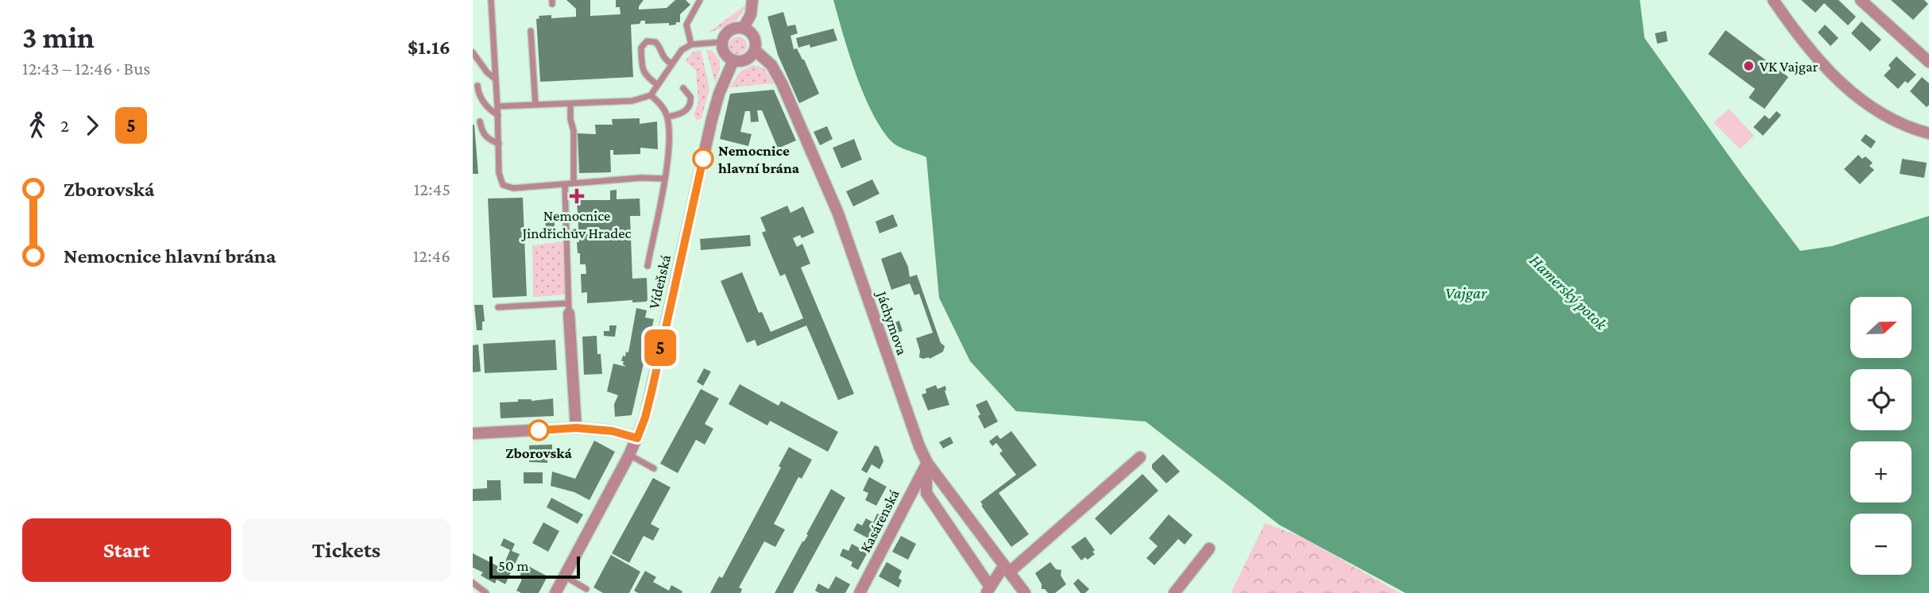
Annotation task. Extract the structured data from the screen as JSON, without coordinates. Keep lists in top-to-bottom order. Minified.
{"streets":{"street":["Vídeňská","Jáchymova","Kasárenská"]},"crossings":[["Vídeňská","Jáchymova"],["Jáchymova","Kasárenská"]],"water":["Hamerský potok","Vajgar"],"places":{"other":["VK Vajgar","Nemocnice hlavní brána","Zborovská"],"health":["Nemocnice Jindřichův Hradec"]},"lines":["bus line 5"],"scale_bar":"50 m","north":"right","page":{"heading":["3 min","12:43 – 12:46 · Bus","$1.16"],"on_map":"5","legs":["2","5"],"list":[{"name":"Zborovská","value":"12:45"},{"name":"Nemocnice hlavní brána","value":"12:46"}],"map_buttons":["+","−"],"buttons":["Start","Tickets"],"scale":"50 m"}}
